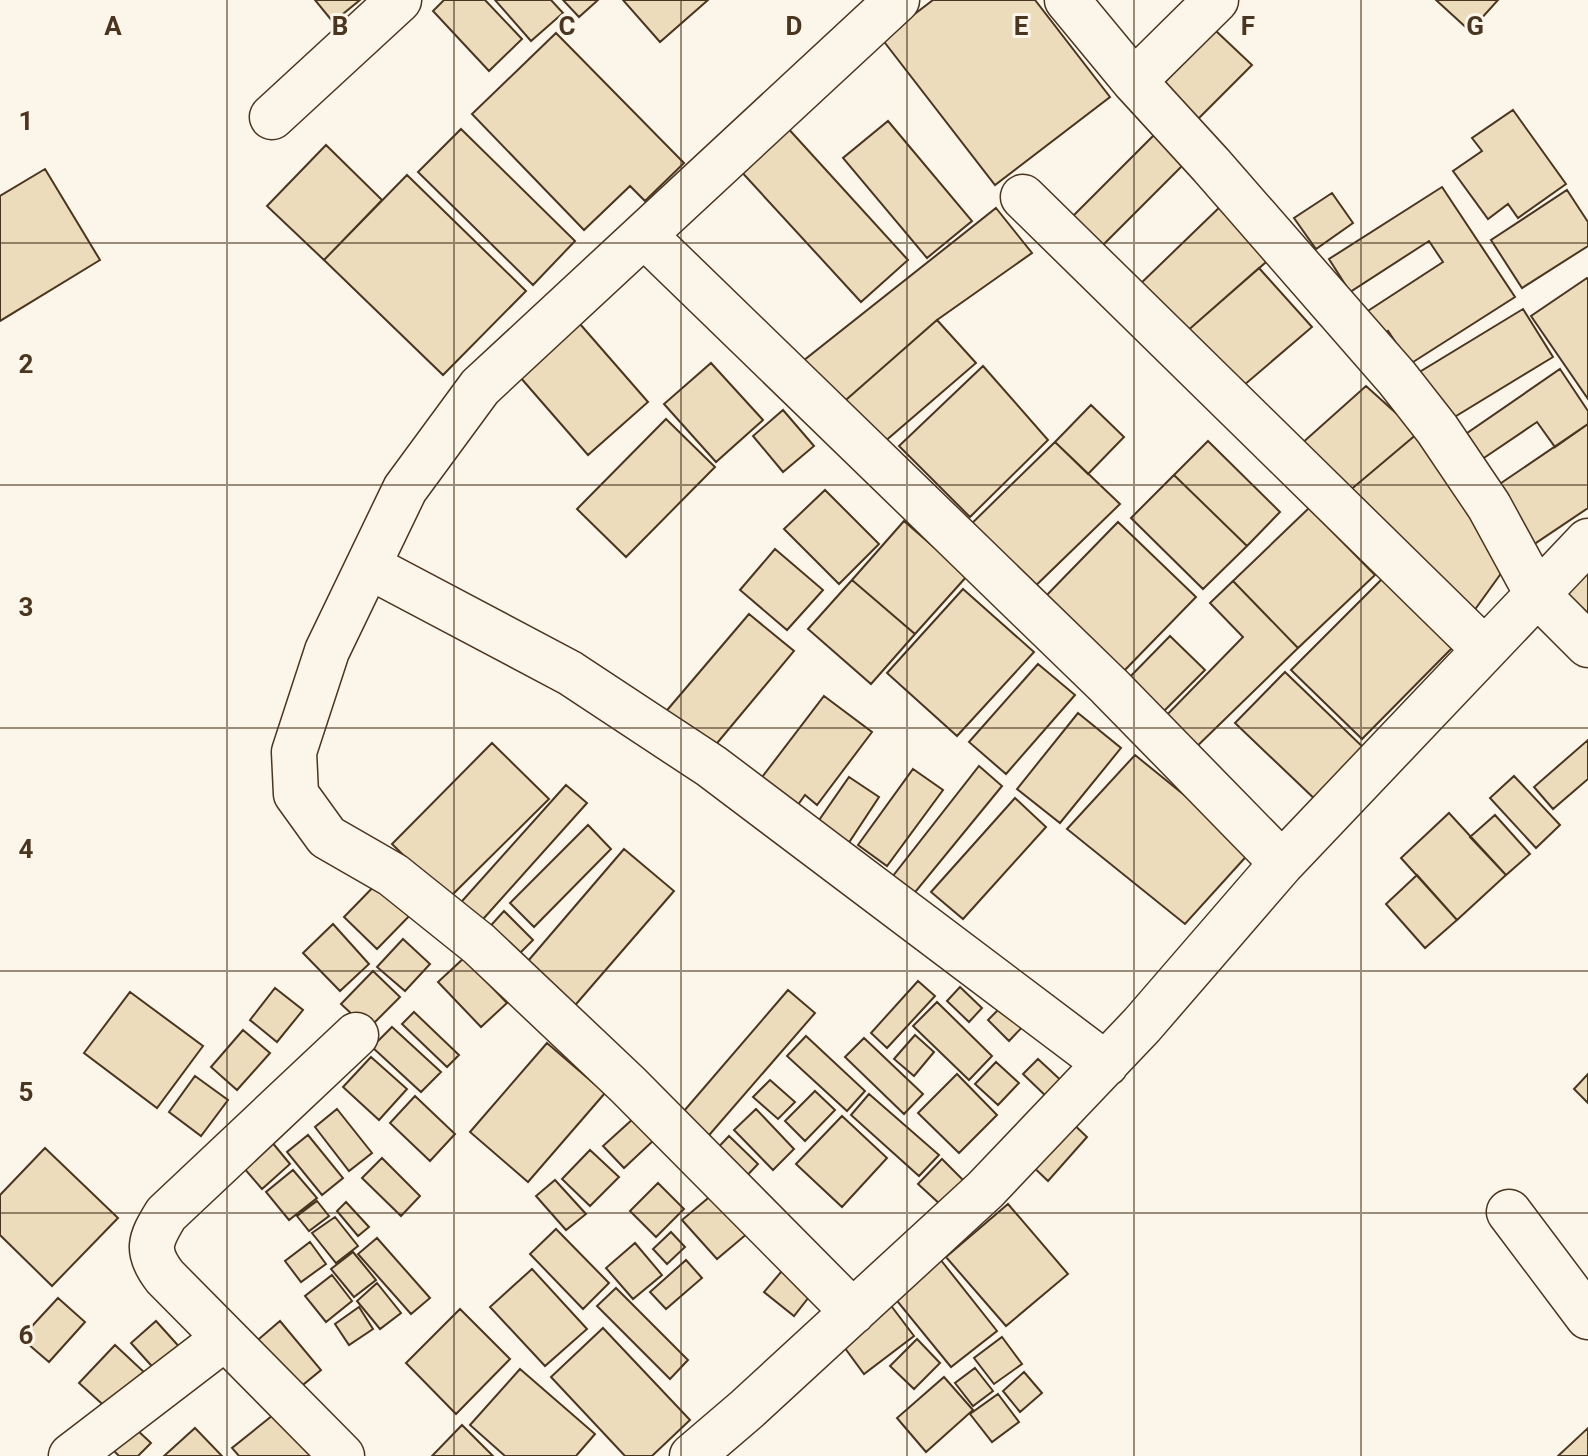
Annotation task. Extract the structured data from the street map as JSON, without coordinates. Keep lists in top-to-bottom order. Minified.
{"grid":{"columns":["A","B","C","D","E","F","G"],"rows":["1","2","3","4","5","6"]}}
